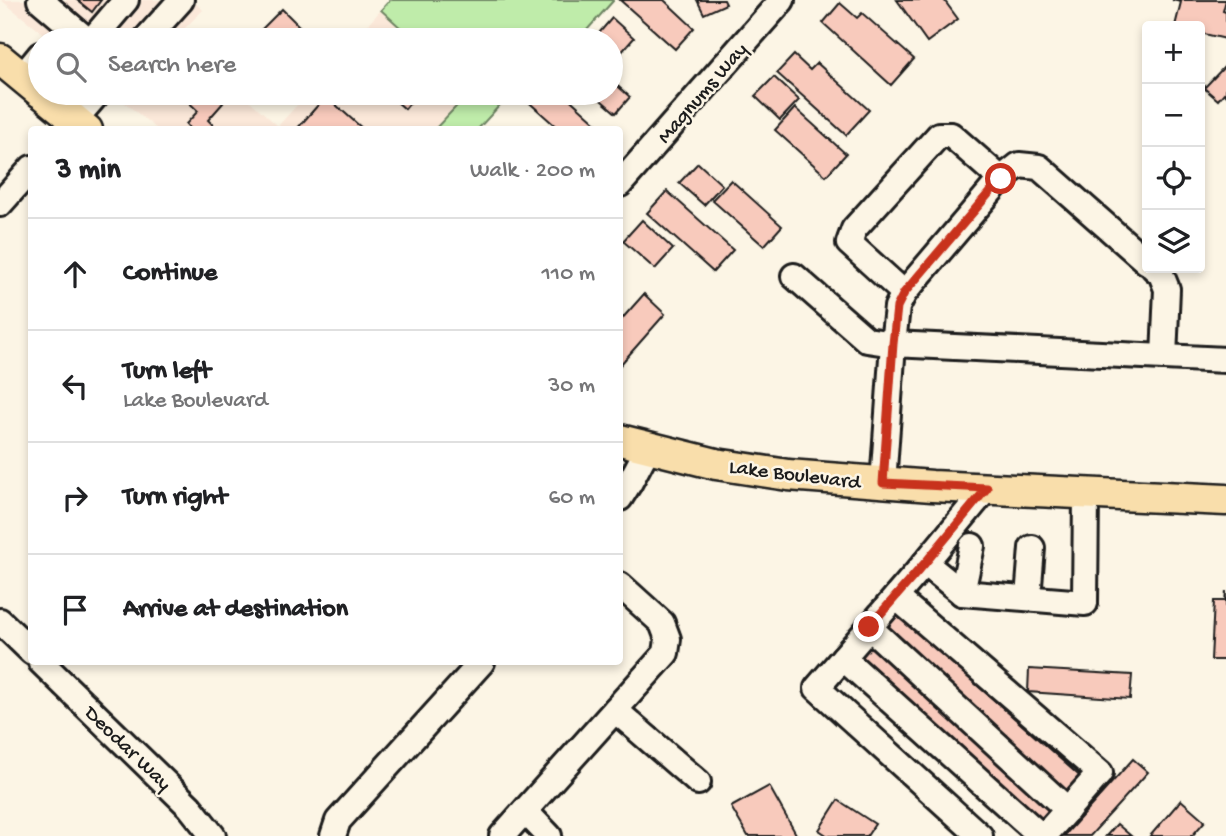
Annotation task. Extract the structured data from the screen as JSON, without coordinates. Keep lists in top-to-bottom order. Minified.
{"streets":{"main road":["Lake Boulevard"],"street":["Magnums Way","Deodar Way"]},"page":{"map_buttons":["+","−"],"search":"Search here","heading":["3 min","Walk · 200 m"],"list":[["Continue","110 m"],["Turn left","Lake Boulevard","30 m"],["Turn right","60 m"],"Arrive at destination"]}}
